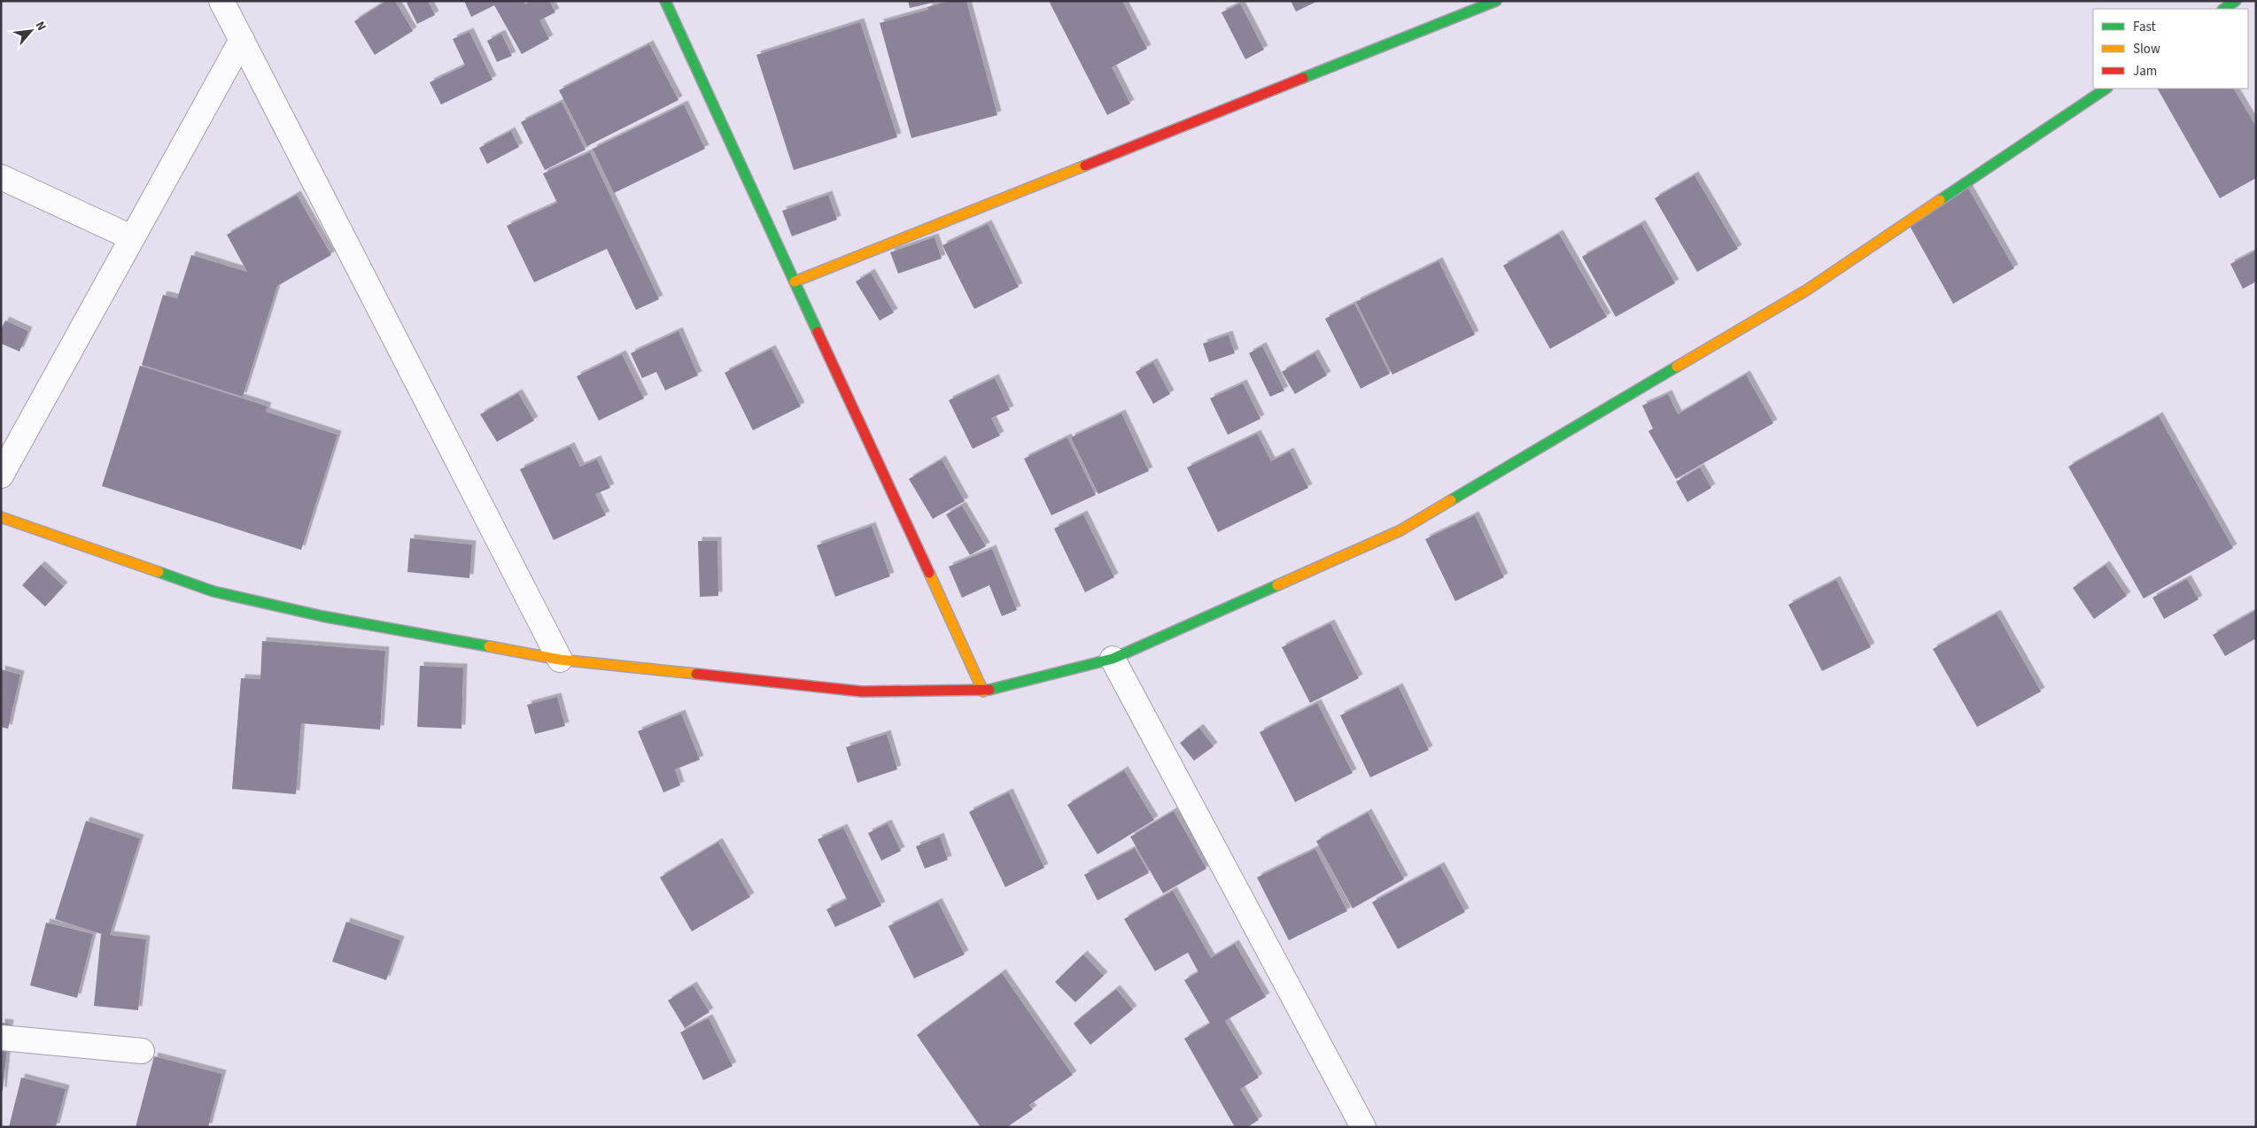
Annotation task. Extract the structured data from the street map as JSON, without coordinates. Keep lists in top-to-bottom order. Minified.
{"legend":["Fast","Slow","Jam"],"north":"top right"}
